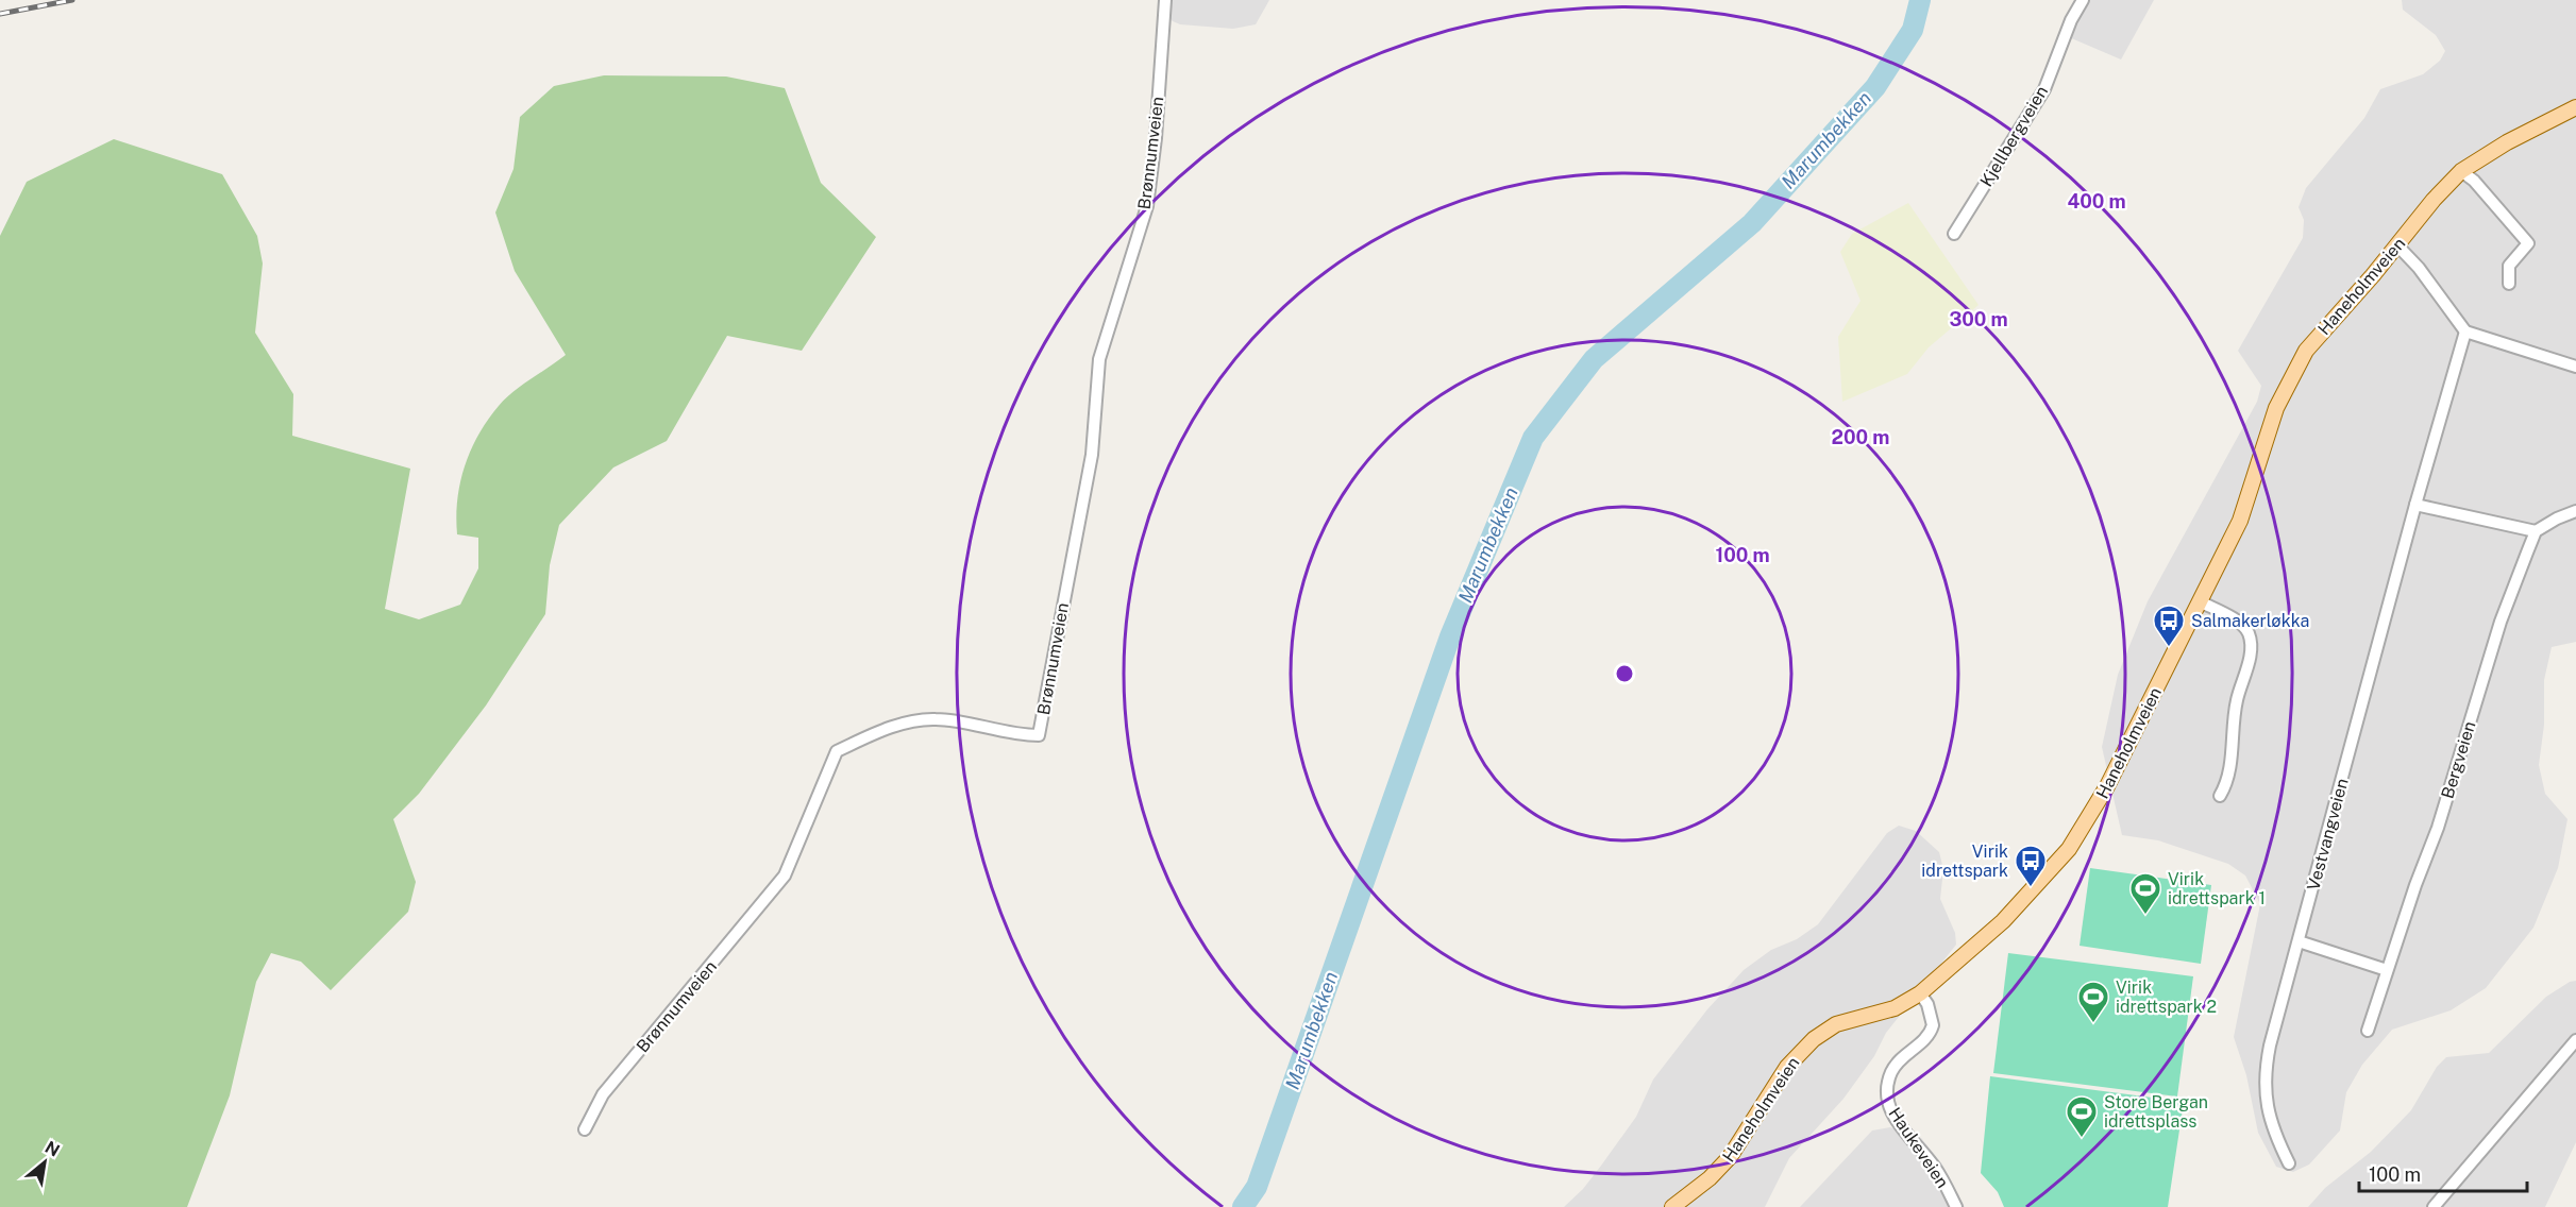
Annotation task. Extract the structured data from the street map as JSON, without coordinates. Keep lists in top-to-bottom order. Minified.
{"streets":{"main road":["Haneholmveien"],"street":["Kjellbergveien","Brønnumveien","Bergveien","Vestvangveien","Haukeveien"]},"crossings":[["Haneholmveien","Haukeveien"]],"water":["Marumbekken"],"places":{"bus stop":["Salmakerløkka","Virik idrettspark"],"sports":["Virik idrettspark 1","Virik idrettspark 2","Store Bergan idrettsplass"]},"scale_bar":"100 m","north":"top right","rings":["400 m","300 m","200 m","100 m"]}
